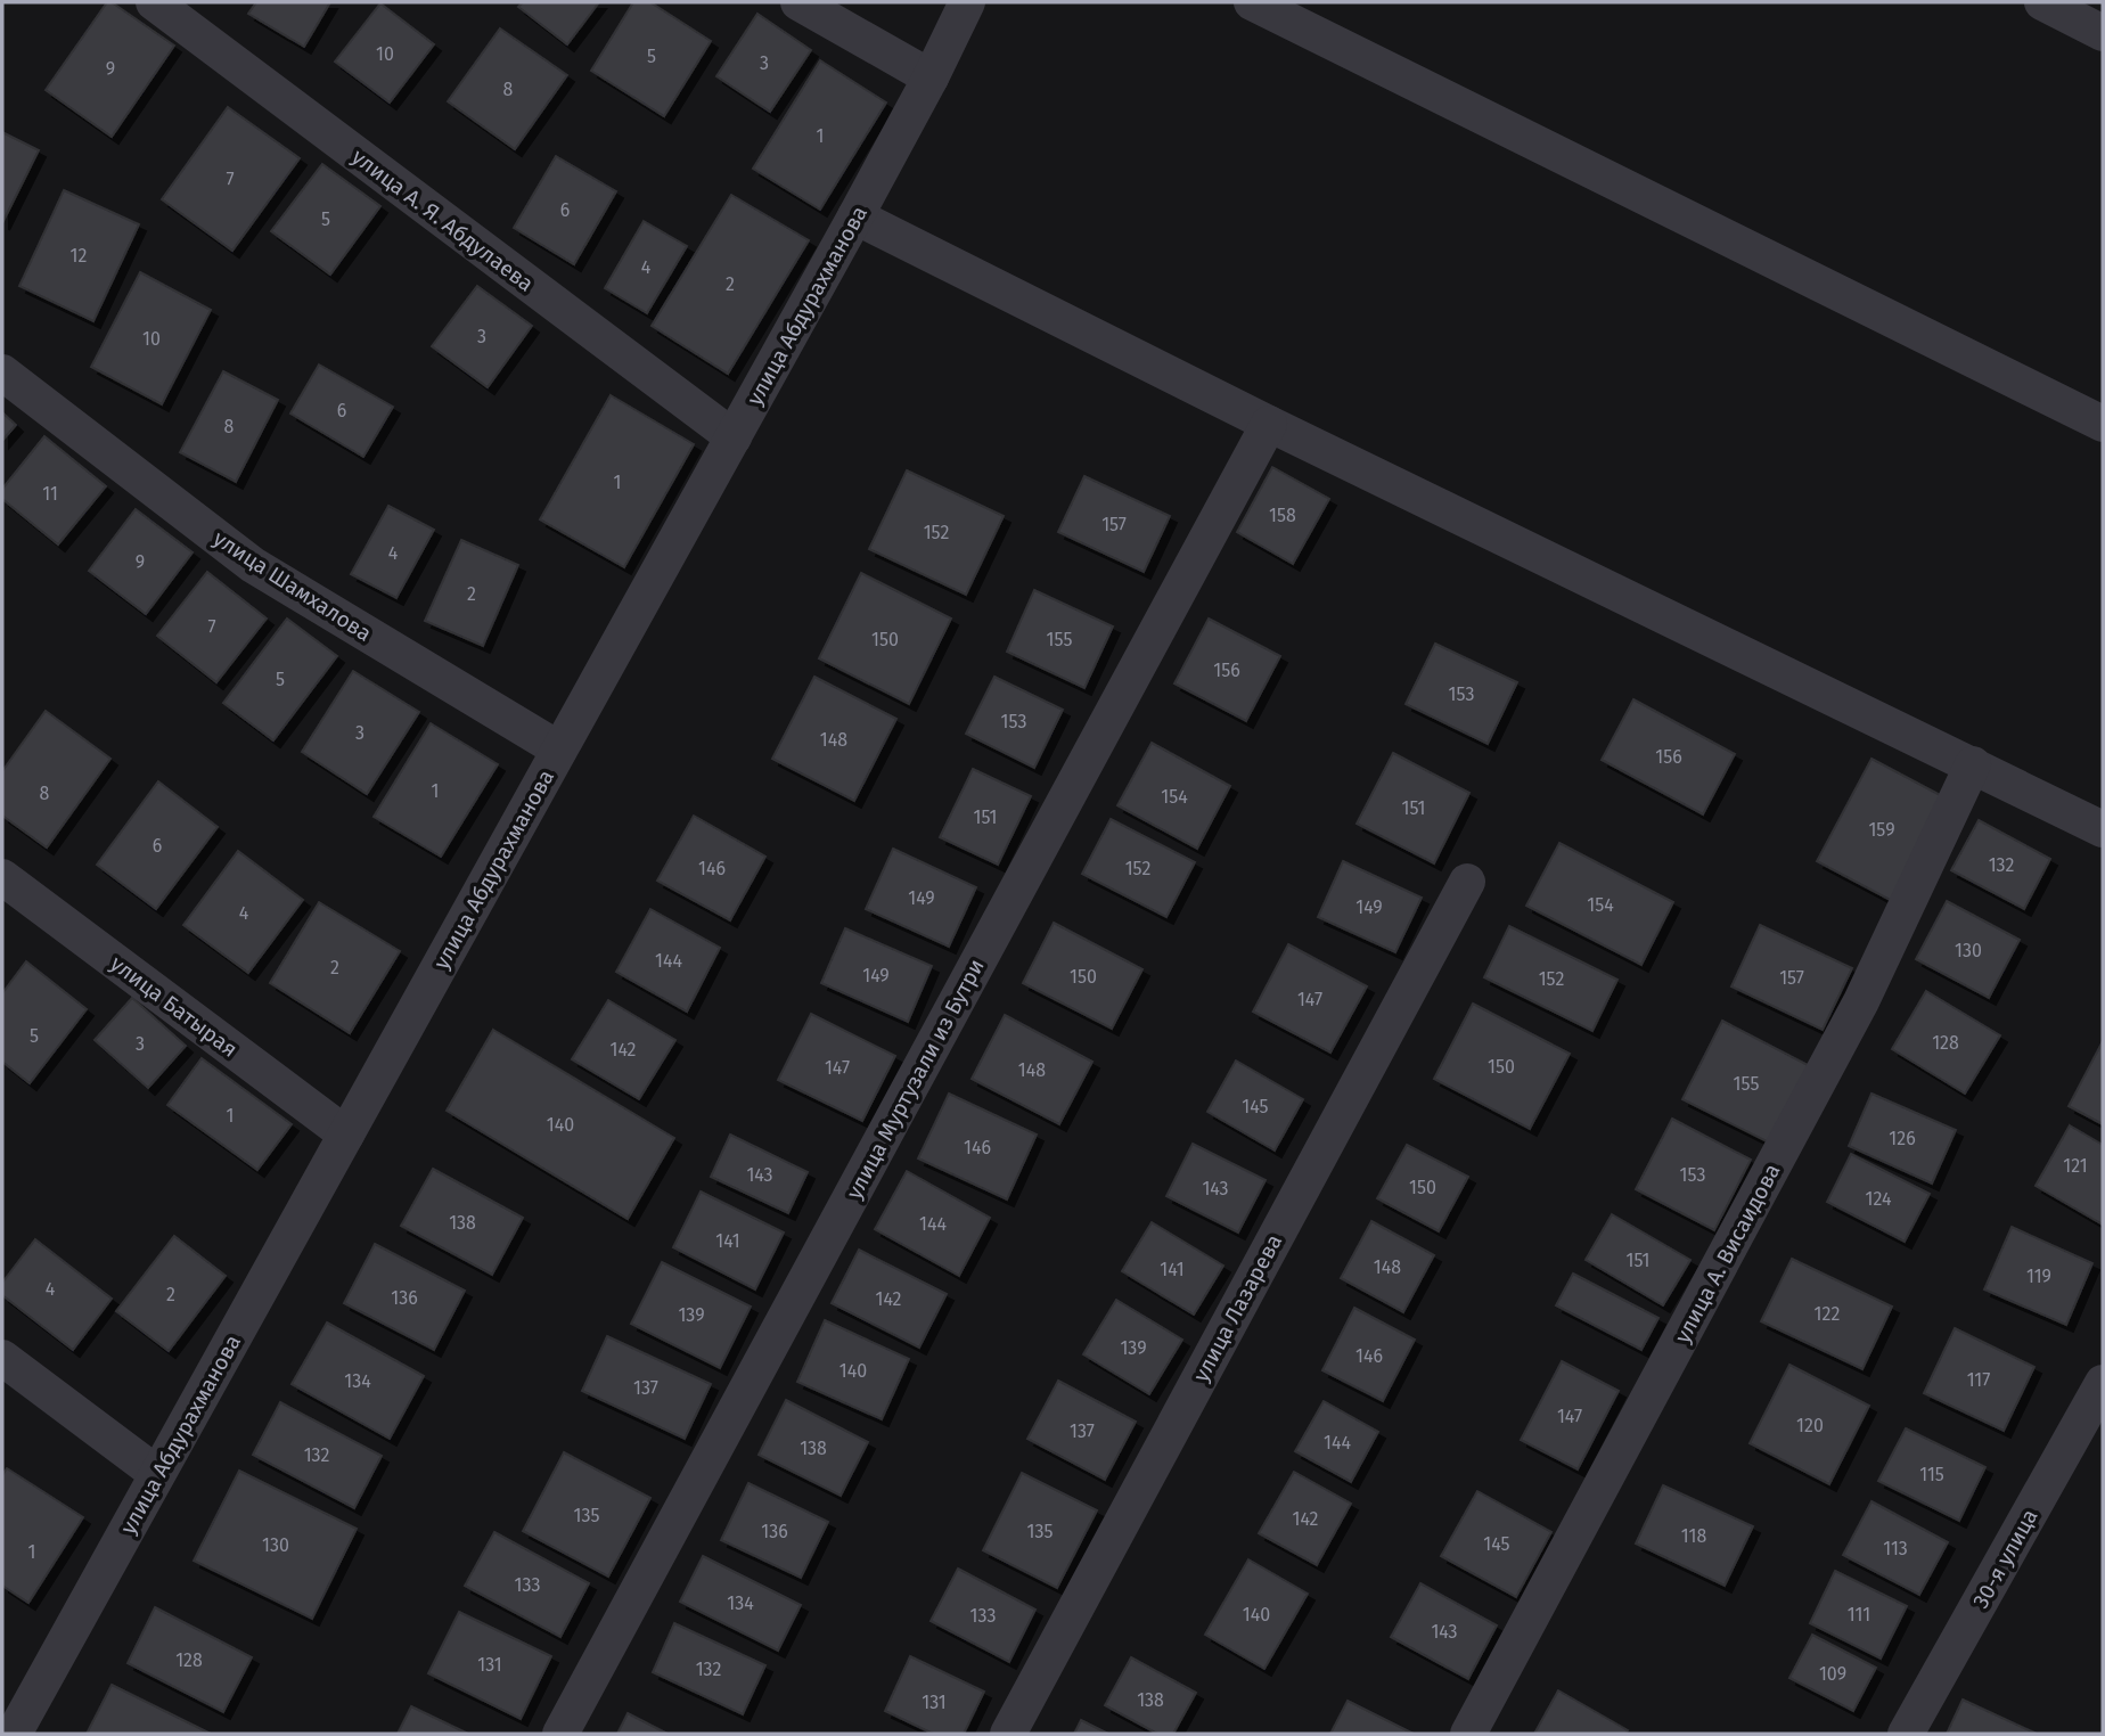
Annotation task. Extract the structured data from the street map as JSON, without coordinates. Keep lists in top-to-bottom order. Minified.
{"streets":{"street":["улица А. Я. Абдулаева","улица Абдурахманова","улица Шамхалова","улица Батырая","улица Муртузали из Бутри","улица А. Висаидова","улица Лазарева","30-я улица"]},"crossings":[["улица А. Я. Абдулаева","улица Абдурахманова"],["улица Абдурахманова","улица Шамхалова"],["улица Абдурахманова","улица Батырая"]],"house_numbers":["10","5","3","9","8","1","7","6","5","12","4","2","3","10","6","8","1","11","158","157","152","4","9","2","7","150","155","156","5","153","153","3","148","156","1","8","154","151","151","159","6","132","146","152","149","154","149","4","130","144","2","149","150","157","152","147","5","128","3","142","150","147","148","155","145","1","140","126","146","121","143","153","150","143","124","138","144","141","151","148","141","119","4","2","136","142","122","139","139","146","140","117","134","137","147","120","137","144","138","132","115","135","142","136","135","118","145","130","113","1","133","134","140","111","133","143","128","131","132","109","138","131"]}
